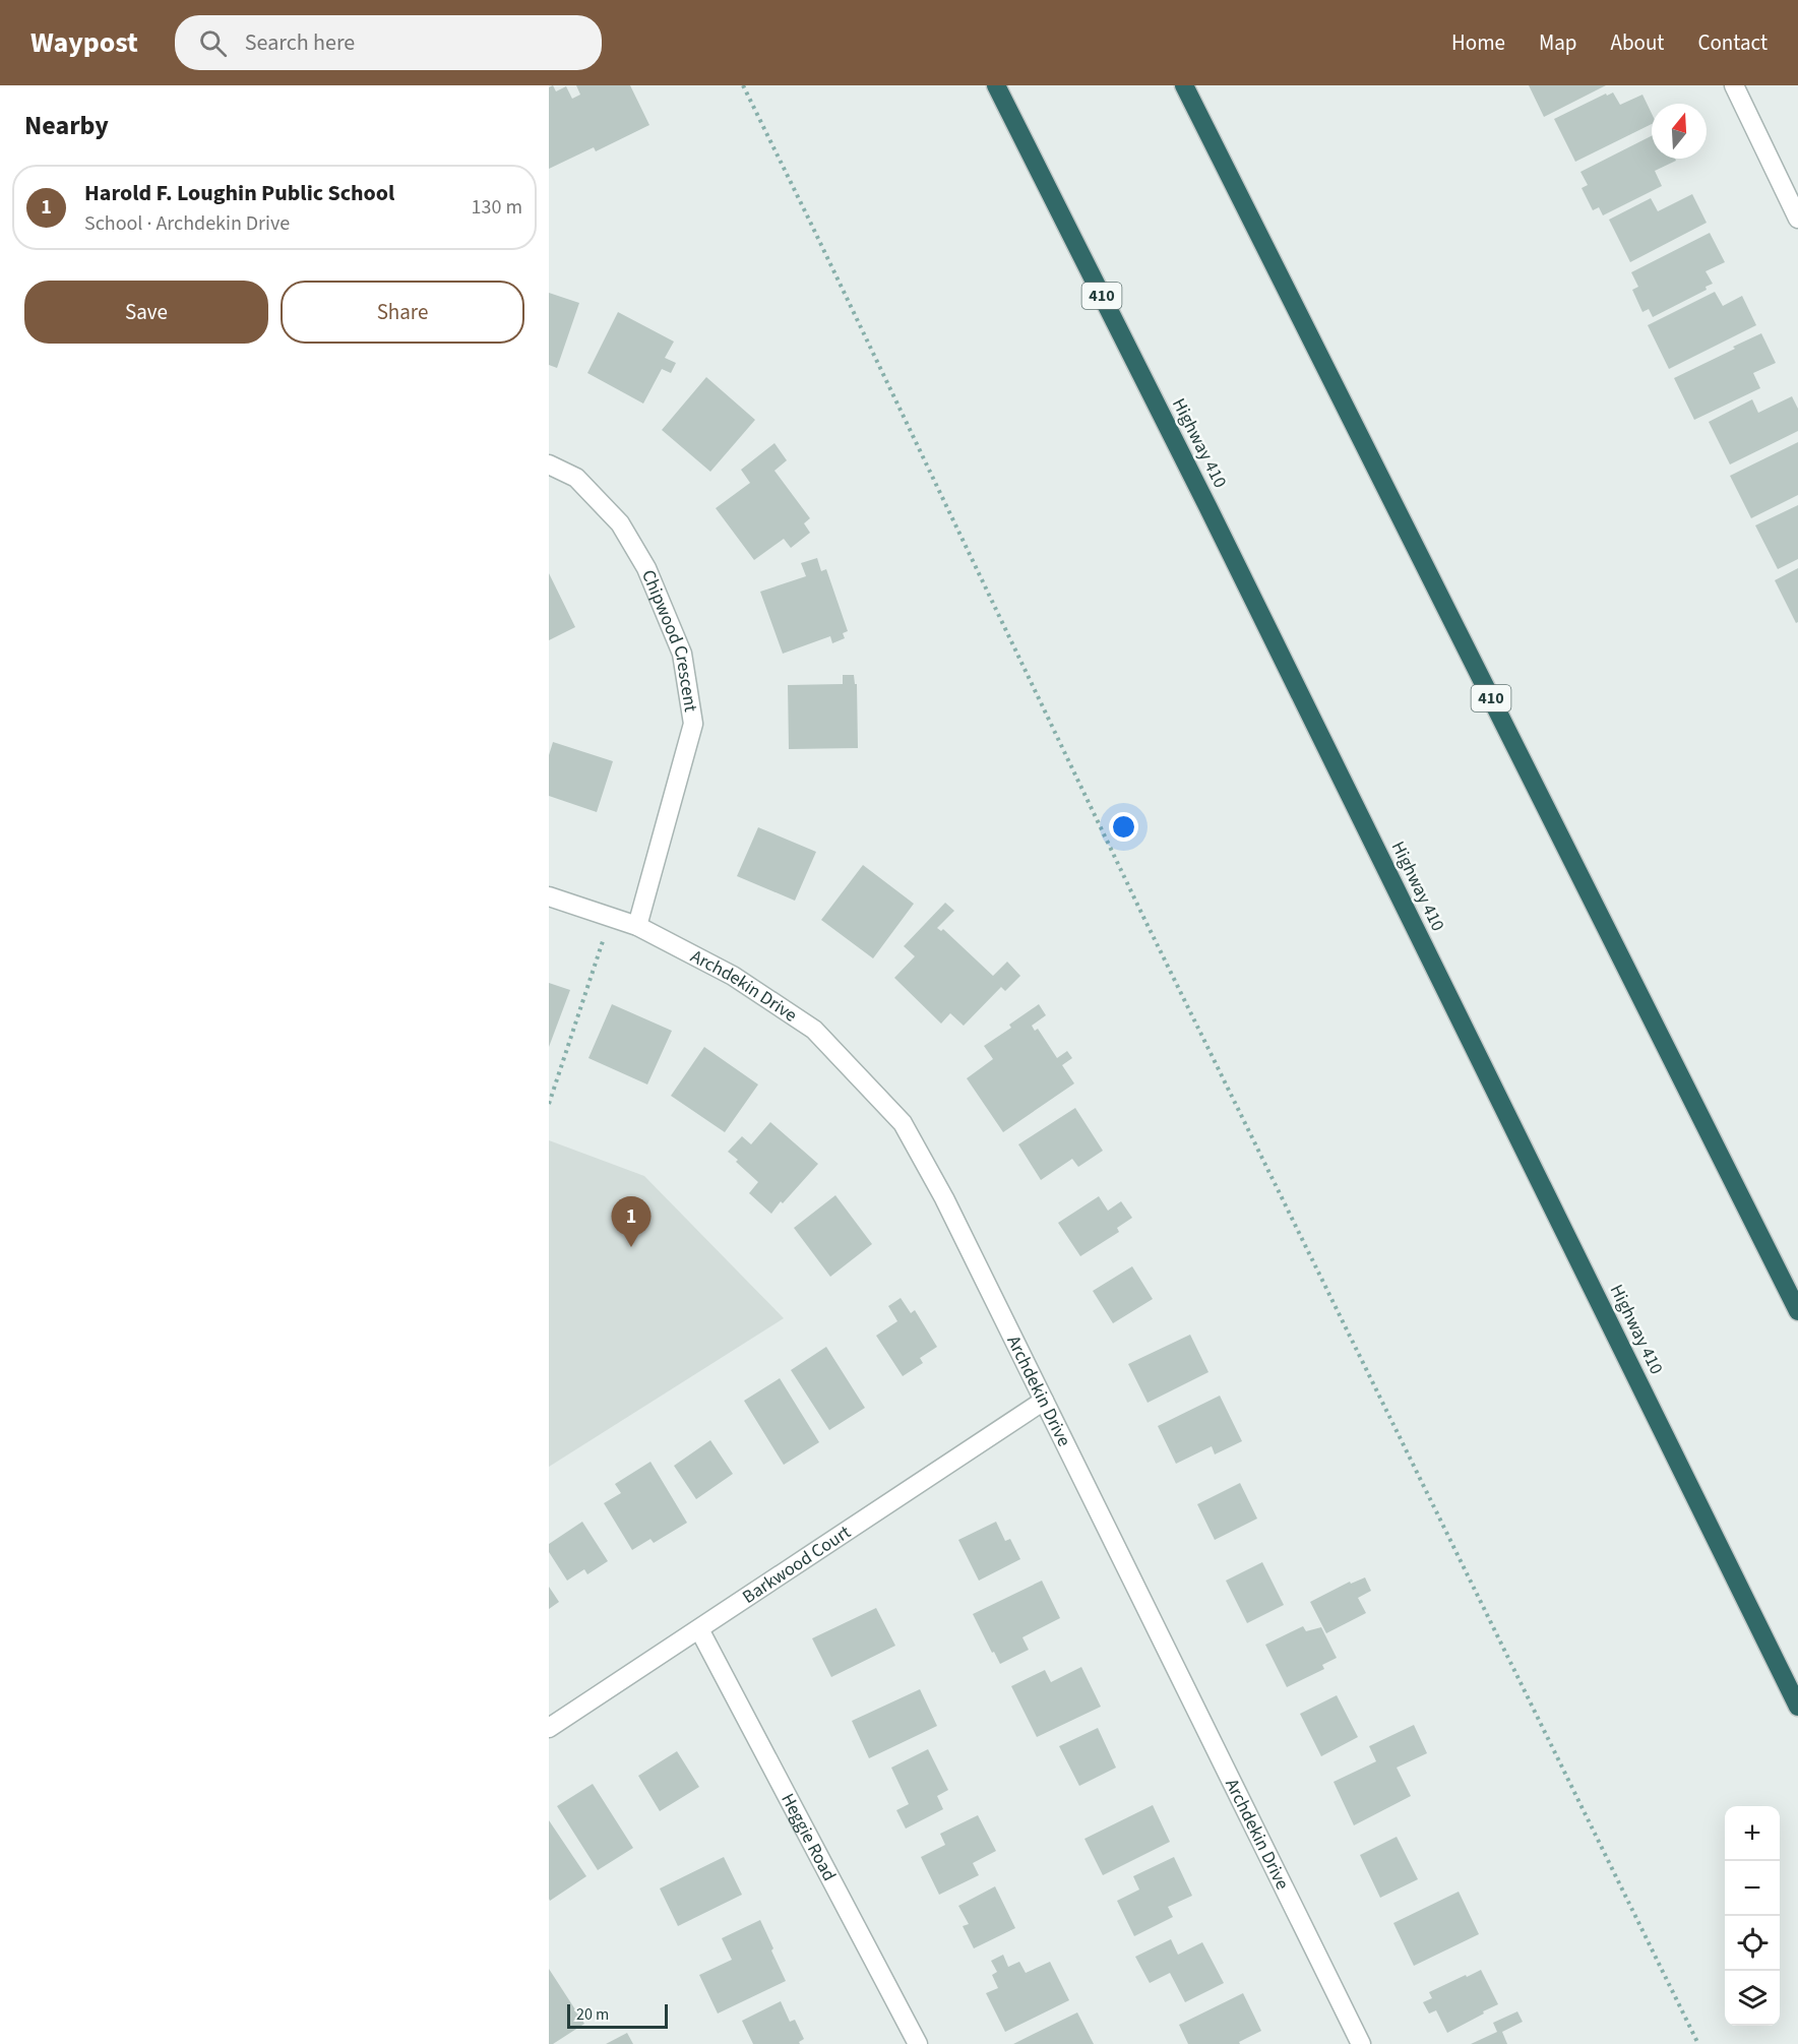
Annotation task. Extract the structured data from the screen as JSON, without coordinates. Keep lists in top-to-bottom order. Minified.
{"streets":{"highway":["410","Highway 410"],"street":["Chipwood Crescent","Archdekin Drive","Barkwood Court","Heggie Road"]},"crossings":[["Chipwood Crescent","Archdekin Drive"],["Archdekin Drive","Barkwood Court"],["Barkwood Court","Heggie Road"]],"scale_bar":"20 m","north":"top","page":{"header":"Waypost","search":"Search here","nav":["Home","Map","About","Contact"],"heading":"Nearby","list":[{"mark":"1","name":"Harold F. Loughin Public School","note":"School · Archdekin Drive","value":"130 m"}],"buttons":["Save","Share"],"pins":"1","map_buttons":["+","−"],"scale":"20 m"}}
